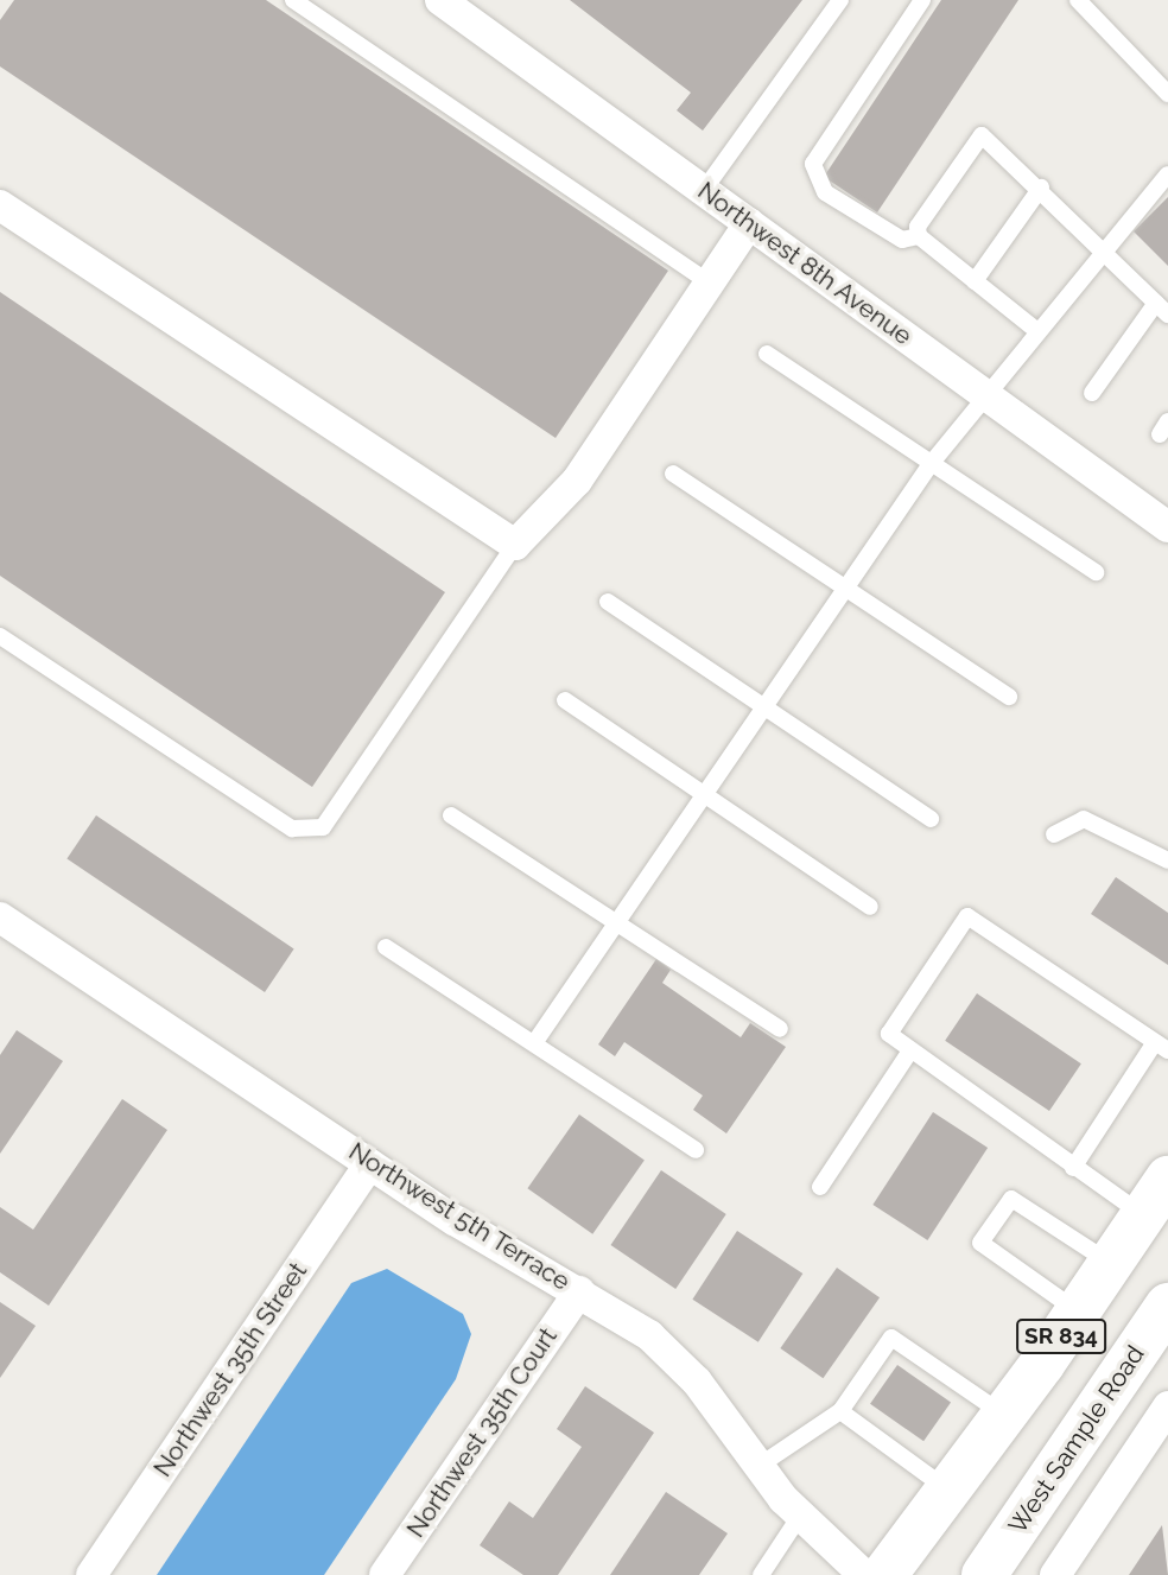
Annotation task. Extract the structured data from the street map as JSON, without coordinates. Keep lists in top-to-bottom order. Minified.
{"streets":{"main road":["SR 834","West Sample Road"],"street":["Northwest 8th Avenue","Northwest 5th Terrace","Northwest 35th Street","Northwest 35th Court"]},"crossings":[["Northwest 5th Terrace","Northwest 35th Street"],["Northwest 5th Terrace","Northwest 35th Court"]]}
